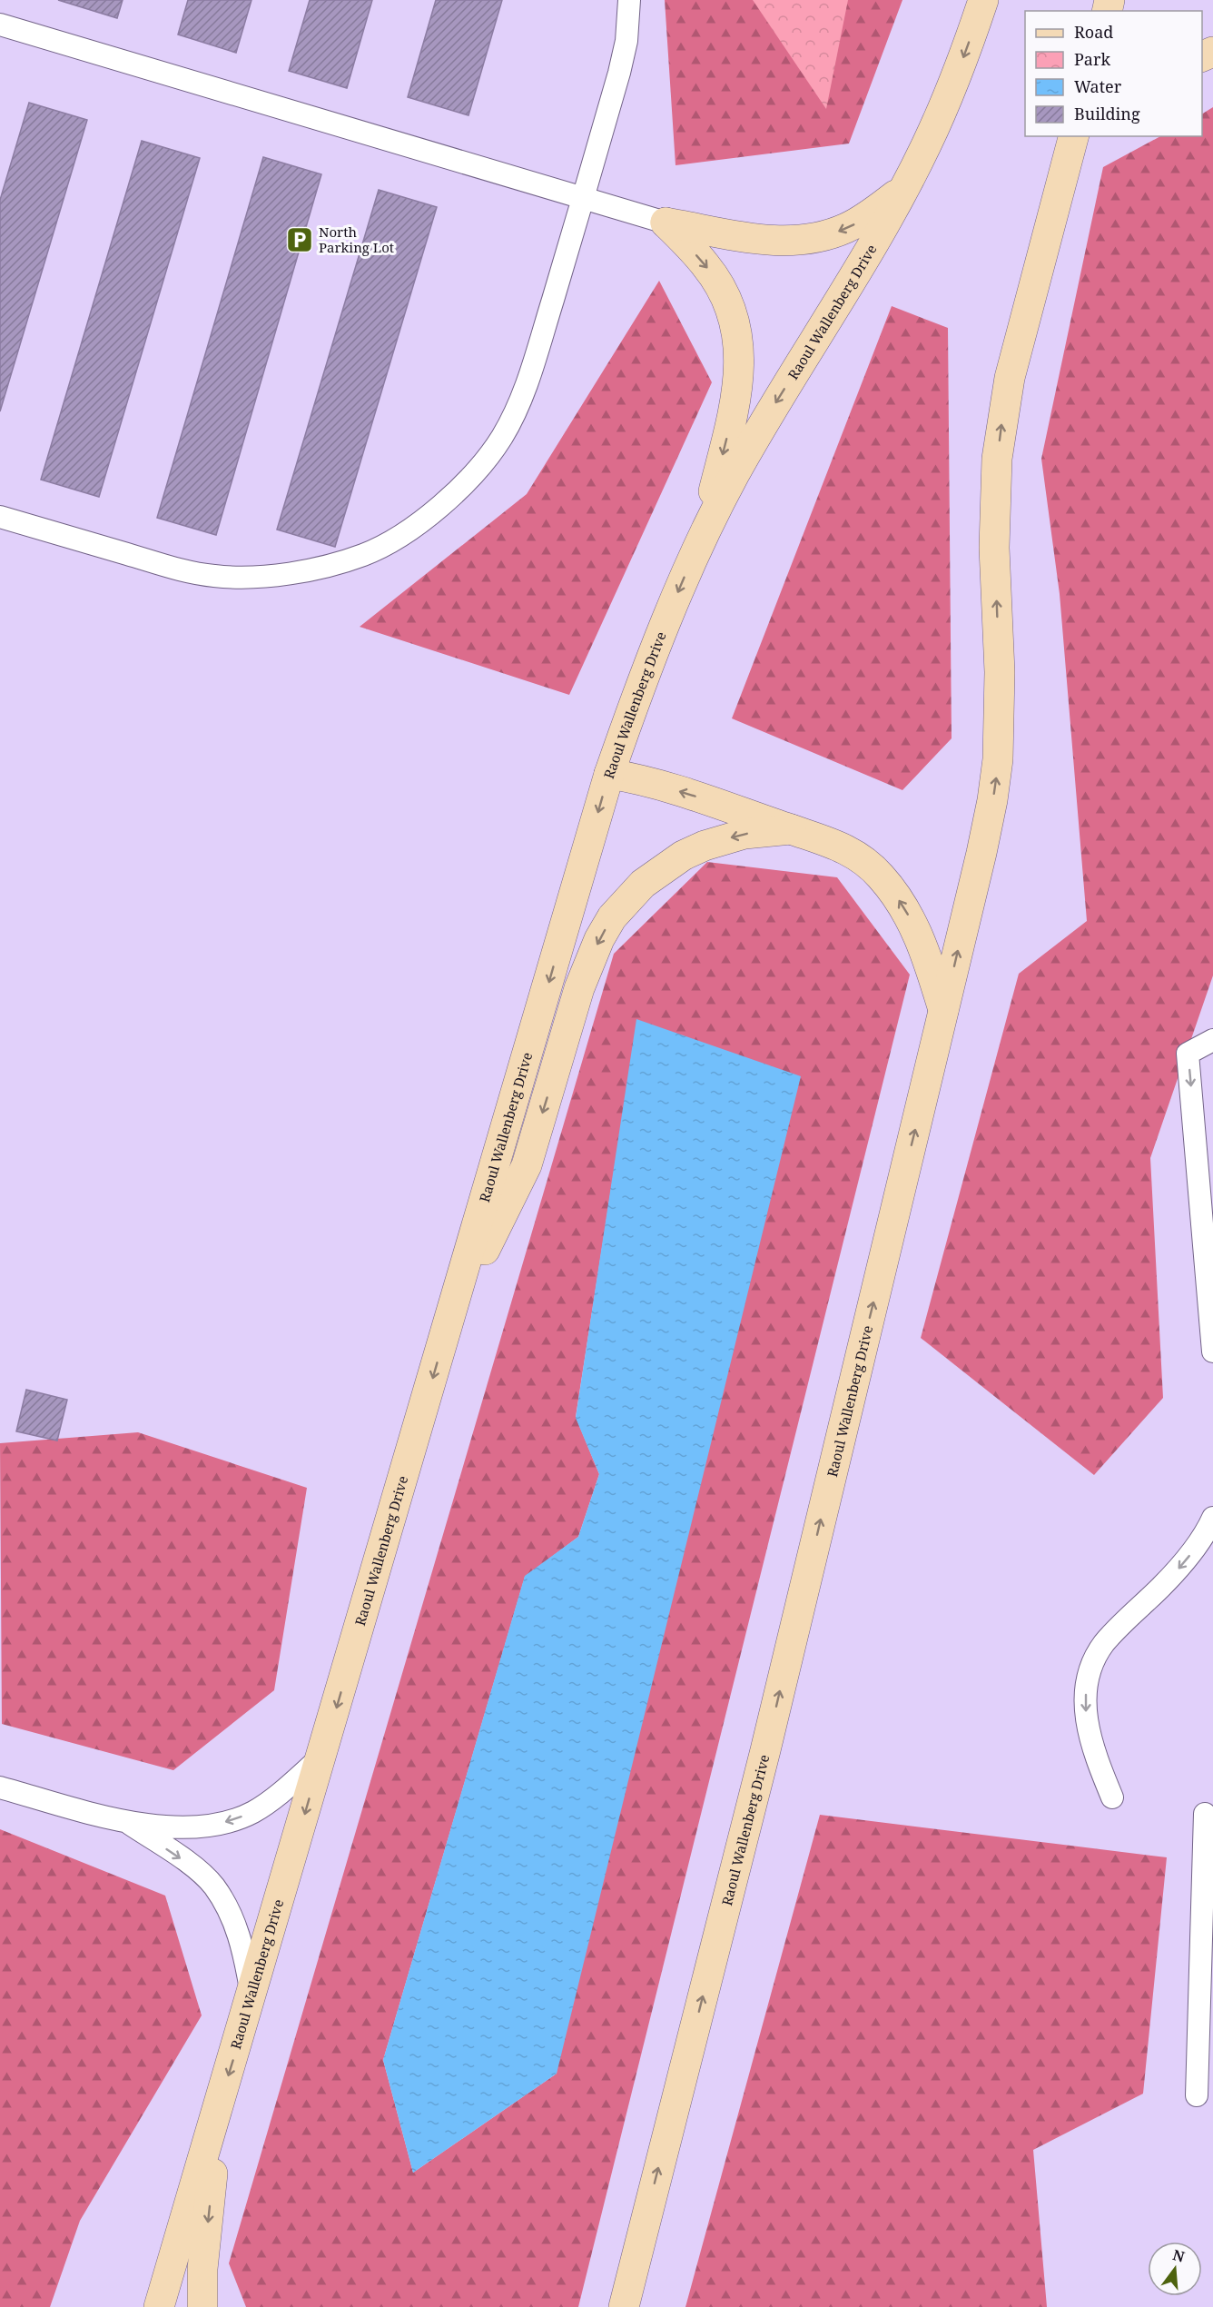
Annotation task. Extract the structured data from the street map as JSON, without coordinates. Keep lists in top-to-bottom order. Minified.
{"streets":{"street":["Raoul Wallenberg Drive"]},"places":{"parking":["North Parking Lot"]},"legend":["Road","Park","Water","Building"],"north":"top"}
